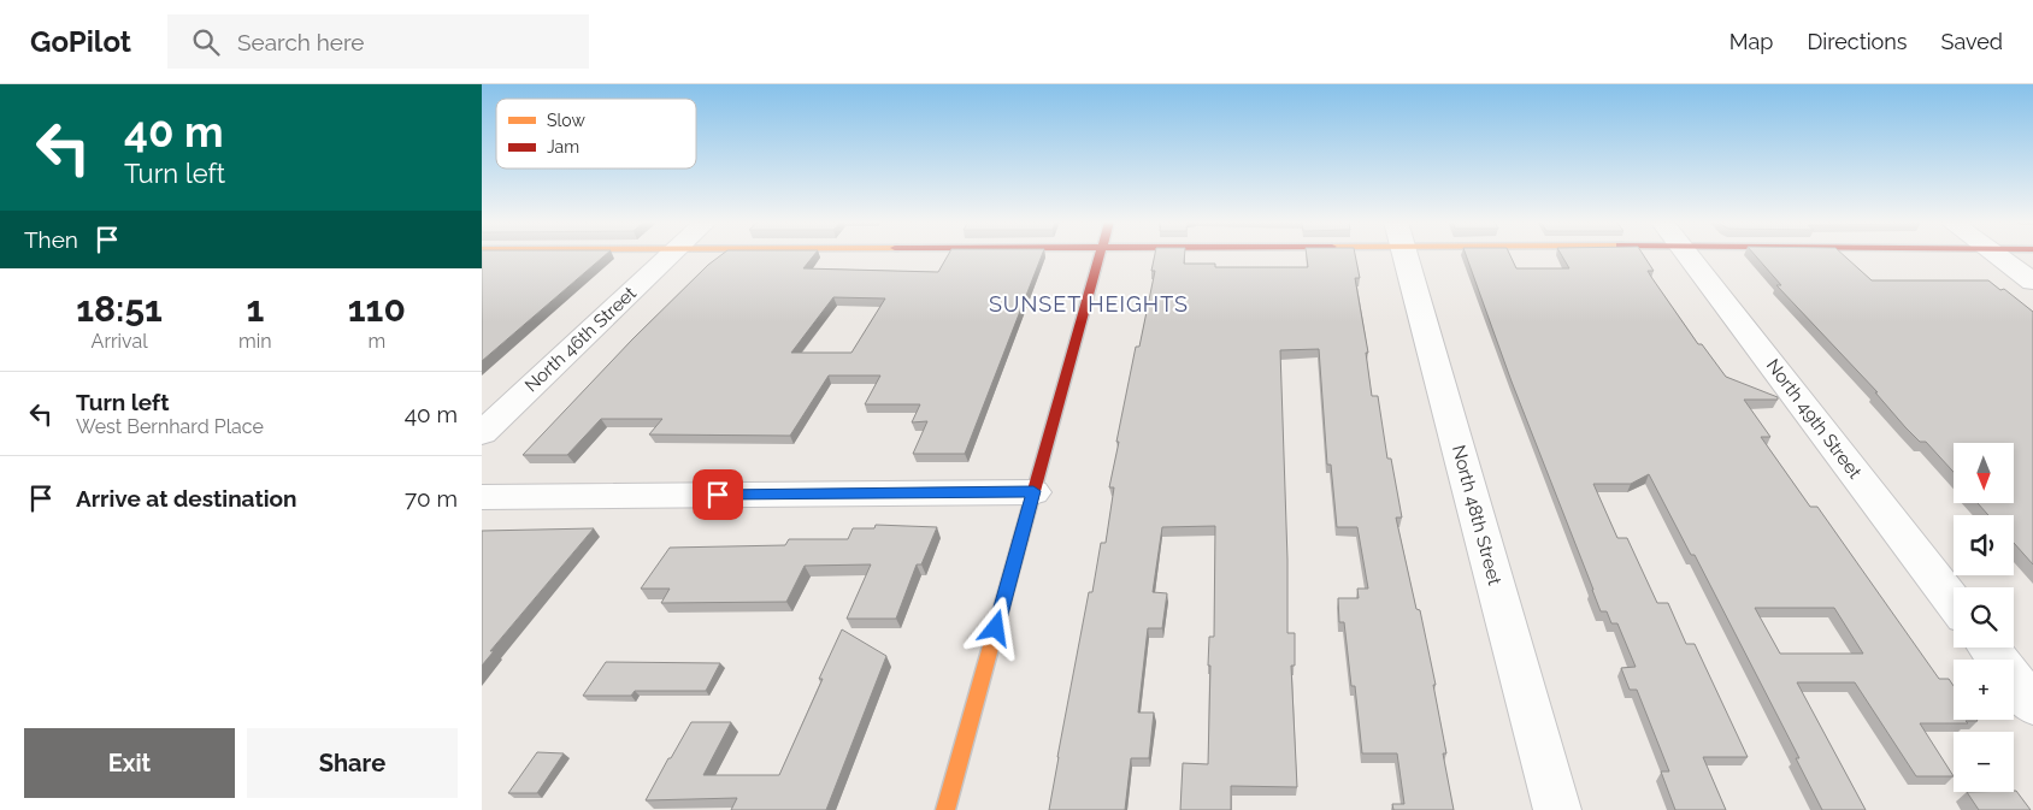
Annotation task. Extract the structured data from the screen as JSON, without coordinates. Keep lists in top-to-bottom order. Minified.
{"streets":{"street":["North 46th Street","North 49th Street","North 48th Street"]},"districts":["SUNSET HEIGHTS"],"legend":["Slow","Jam"],"north":"bottom","page":{"header":"GoPilot","search":"Search here","nav":["Map","Directions","Saved"],"turn":["40 m","Turn left"],"then":"Then","eta":["18:51","Arrival","1","min","110","m"],"list":[{"name":"Turn left","note":"West Bernhard Place","value":"40 m"},{"name":"Arrive at destination","value":"70 m"}],"map_buttons":["+","−"],"buttons":["Exit","Share"]}}
